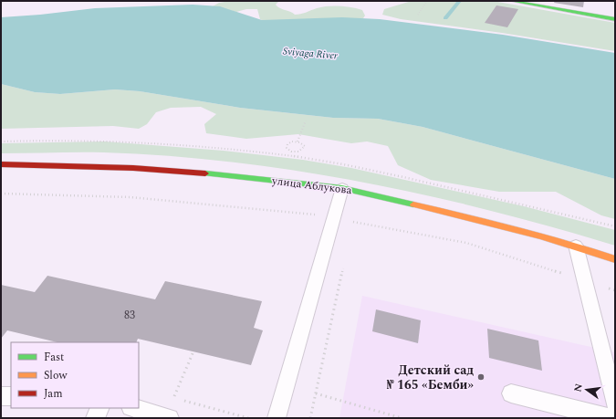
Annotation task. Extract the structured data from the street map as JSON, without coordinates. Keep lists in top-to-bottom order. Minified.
{"streets":{"street":["улица Аблукова"]},"water":["Sviyaga River"],"places":["Детский сад № 165 «Бемби»"],"house_numbers":["83"],"legend":["Fast","Slow","Jam"],"north":"left"}
